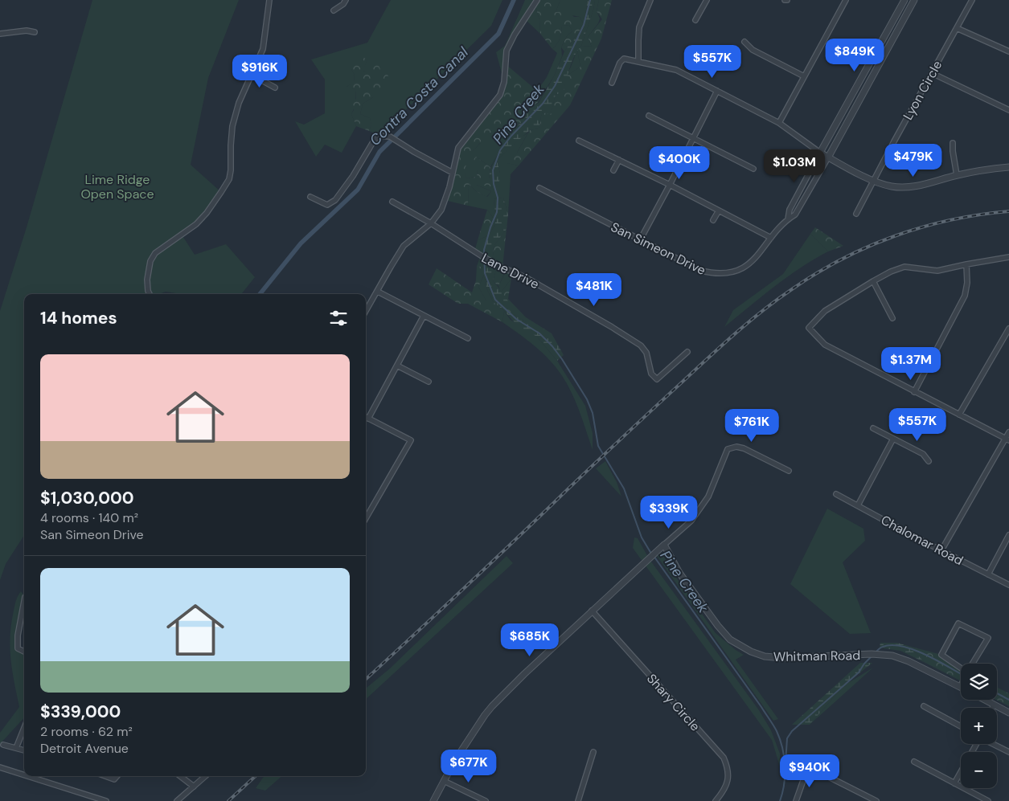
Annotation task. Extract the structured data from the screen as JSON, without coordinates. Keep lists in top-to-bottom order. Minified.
{"streets":{"street":["Lyon Circle","San Simeon Drive","Lane Drive","Chalomar Road","Whitman Road","Shary Circle"]},"water":["Contra Costa Canal","Pine Creek"],"parks":["Lime Ridge Open Space"],"page":{"price":["$849K","$557K","$916K","$479K","$400K","$1.03M","$481K","$1.37M","$557K","$761K","$339K","$685K","$677K","$940K"],"heading":"14 homes","list":[{"name":"$1,030,000","note":"4 rooms · 140 m² · San Simeon Drive"},{"name":"$339,000","note":"2 rooms · 62 m² · Detroit Avenue"}],"map_buttons":["+","−"]}}
